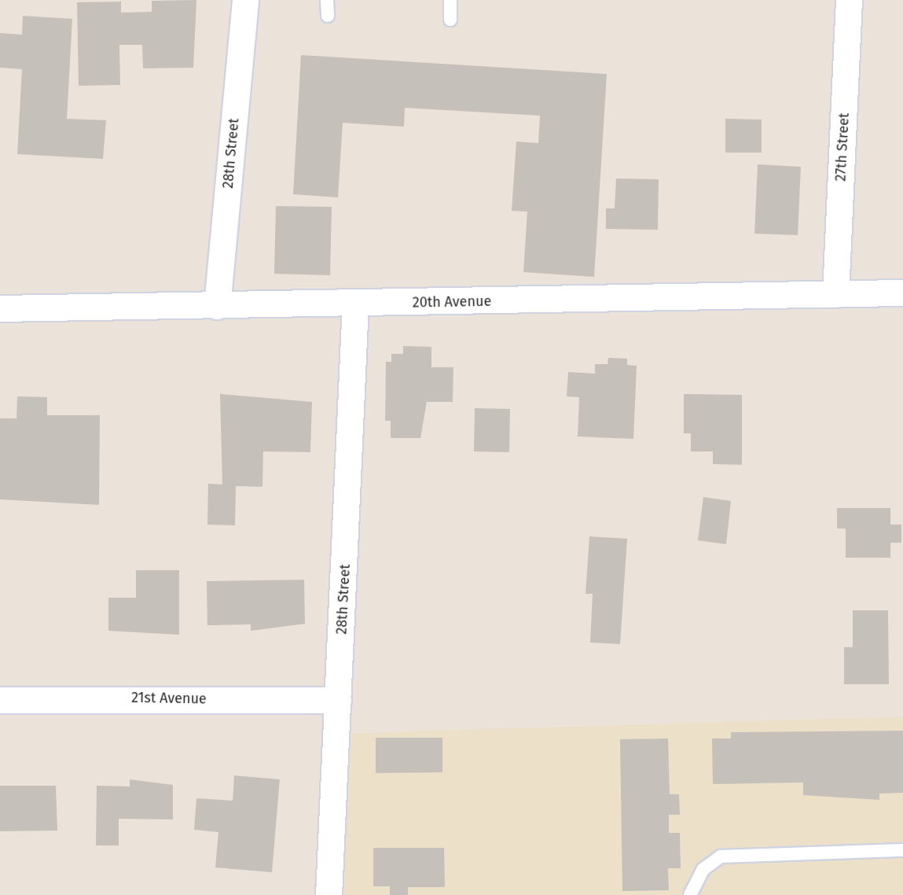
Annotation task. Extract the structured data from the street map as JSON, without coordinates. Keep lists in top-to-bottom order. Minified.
{"streets":{"street":["27th Street","28th Street","20th Avenue","21st Avenue"]},"crossings":[["27th Street","20th Avenue"],["28th Street","20th Avenue"],["28th Street","21st Avenue"]]}
